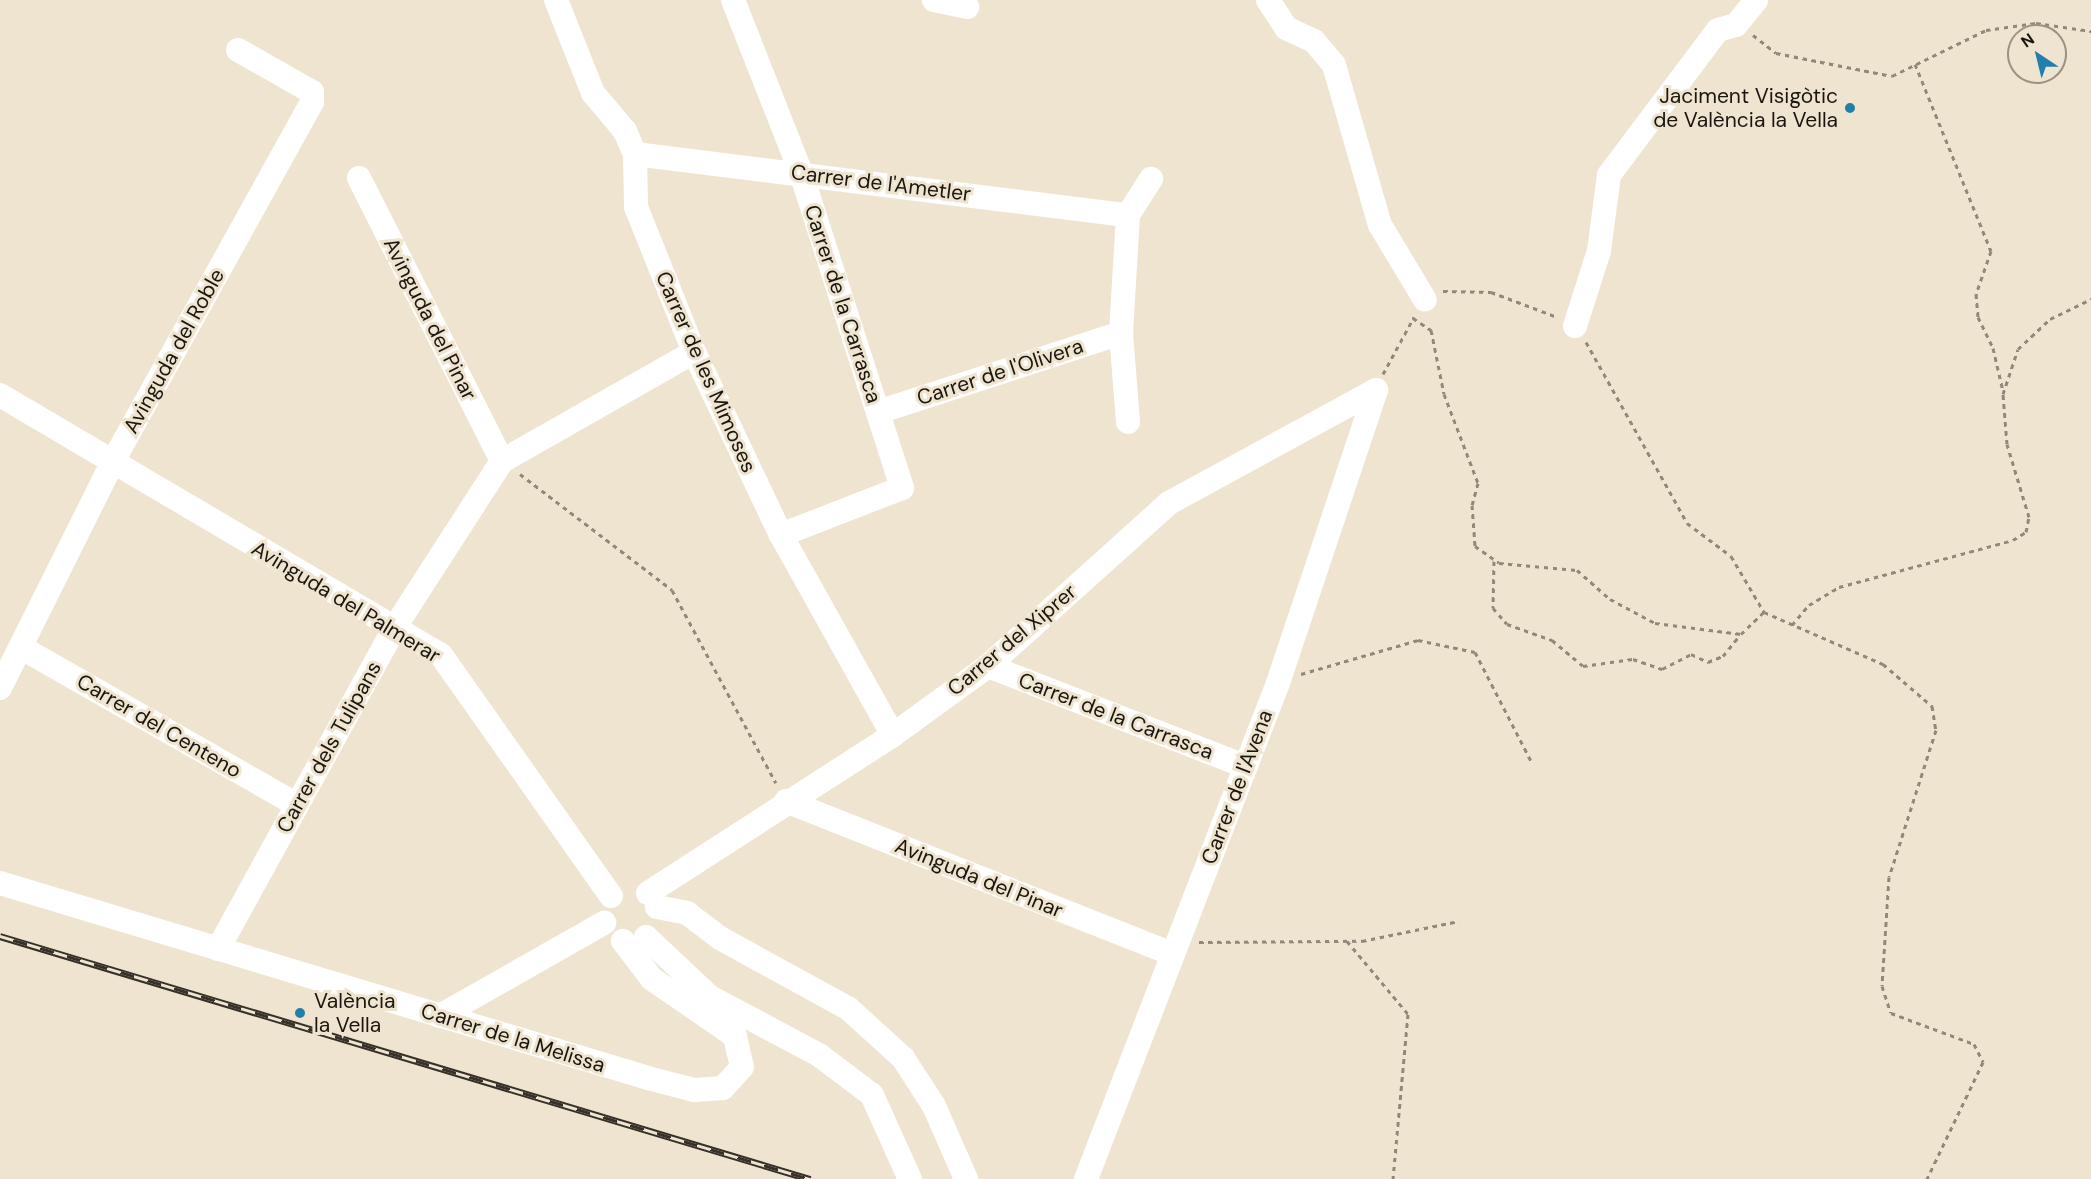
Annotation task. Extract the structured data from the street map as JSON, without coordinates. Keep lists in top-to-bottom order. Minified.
{"streets":{"street":["Carrer de l'Ametler","Carrer de la Carrasca","Avinguda del Pinar","Avinguda del Roble","Carrer de les Mimoses","Carrer de l'Olivera","Avinguda del Palmerar","Carrer del Xiprer","Carrer del Centeno","Carrer dels Tulipans","Carrer de l'Avena","Carrer de la Melissa"]},"crossings":[["Carrer de l'Ametler","Carrer de la Carrasca"],["Carrer de l'Ametler","Carrer de les Mimoses"],["Carrer de la Carrasca","Carrer de les Mimoses"],["Carrer de la Carrasca","Carrer de l'Olivera"],["Carrer de la Carrasca","Carrer del Xiprer"],["Carrer de la Carrasca","Carrer de l'Avena"],["Avinguda del Pinar","Carrer del Xiprer"],["Avinguda del Pinar","Carrer dels Tulipans"],["Avinguda del Pinar","Carrer de l'Avena"],["Avinguda del Roble","Avinguda del Palmerar"],["Avinguda del Roble","Carrer del Centeno"],["Carrer de les Mimoses","Carrer del Xiprer"],["Carrer de les Mimoses","Carrer dels Tulipans"],["Avinguda del Palmerar","Carrer del Xiprer"],["Avinguda del Palmerar","Carrer dels Tulipans"],["Avinguda del Palmerar","Carrer de la Melissa"],["Carrer del Xiprer","Carrer de l'Avena"],["Carrer del Xiprer","Carrer de la Melissa"],["Carrer del Centeno","Carrer dels Tulipans"],["Carrer dels Tulipans","Carrer de la Melissa"]],"places":["Jaciment Visigòtic de València la Vella","València la Vella"],"north":"top left"}
